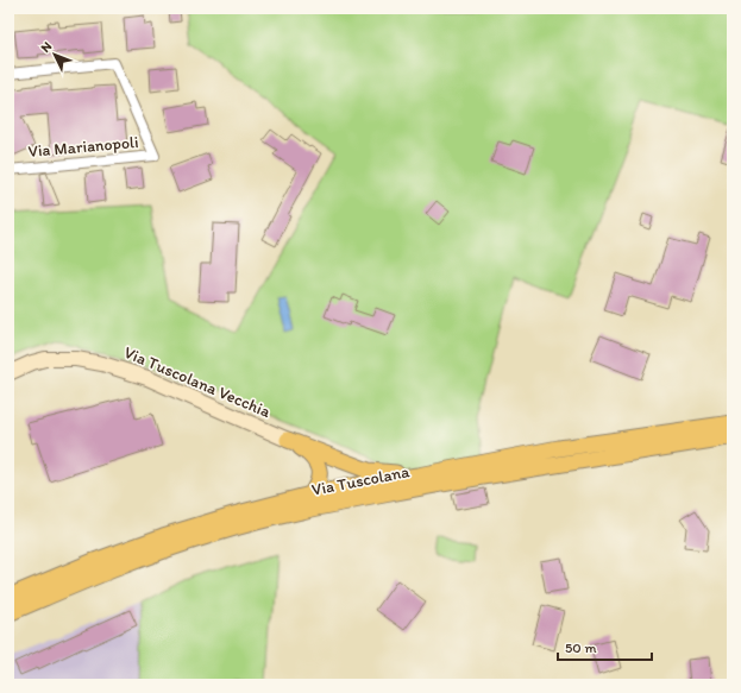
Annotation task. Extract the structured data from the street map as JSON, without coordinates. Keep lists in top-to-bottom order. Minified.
{"streets":{"main road":["Via Tuscolana Vecchia","Via Tuscolana"],"street":["Via Marianopoli"]},"scale_bar":"50 m","north":"top left"}
